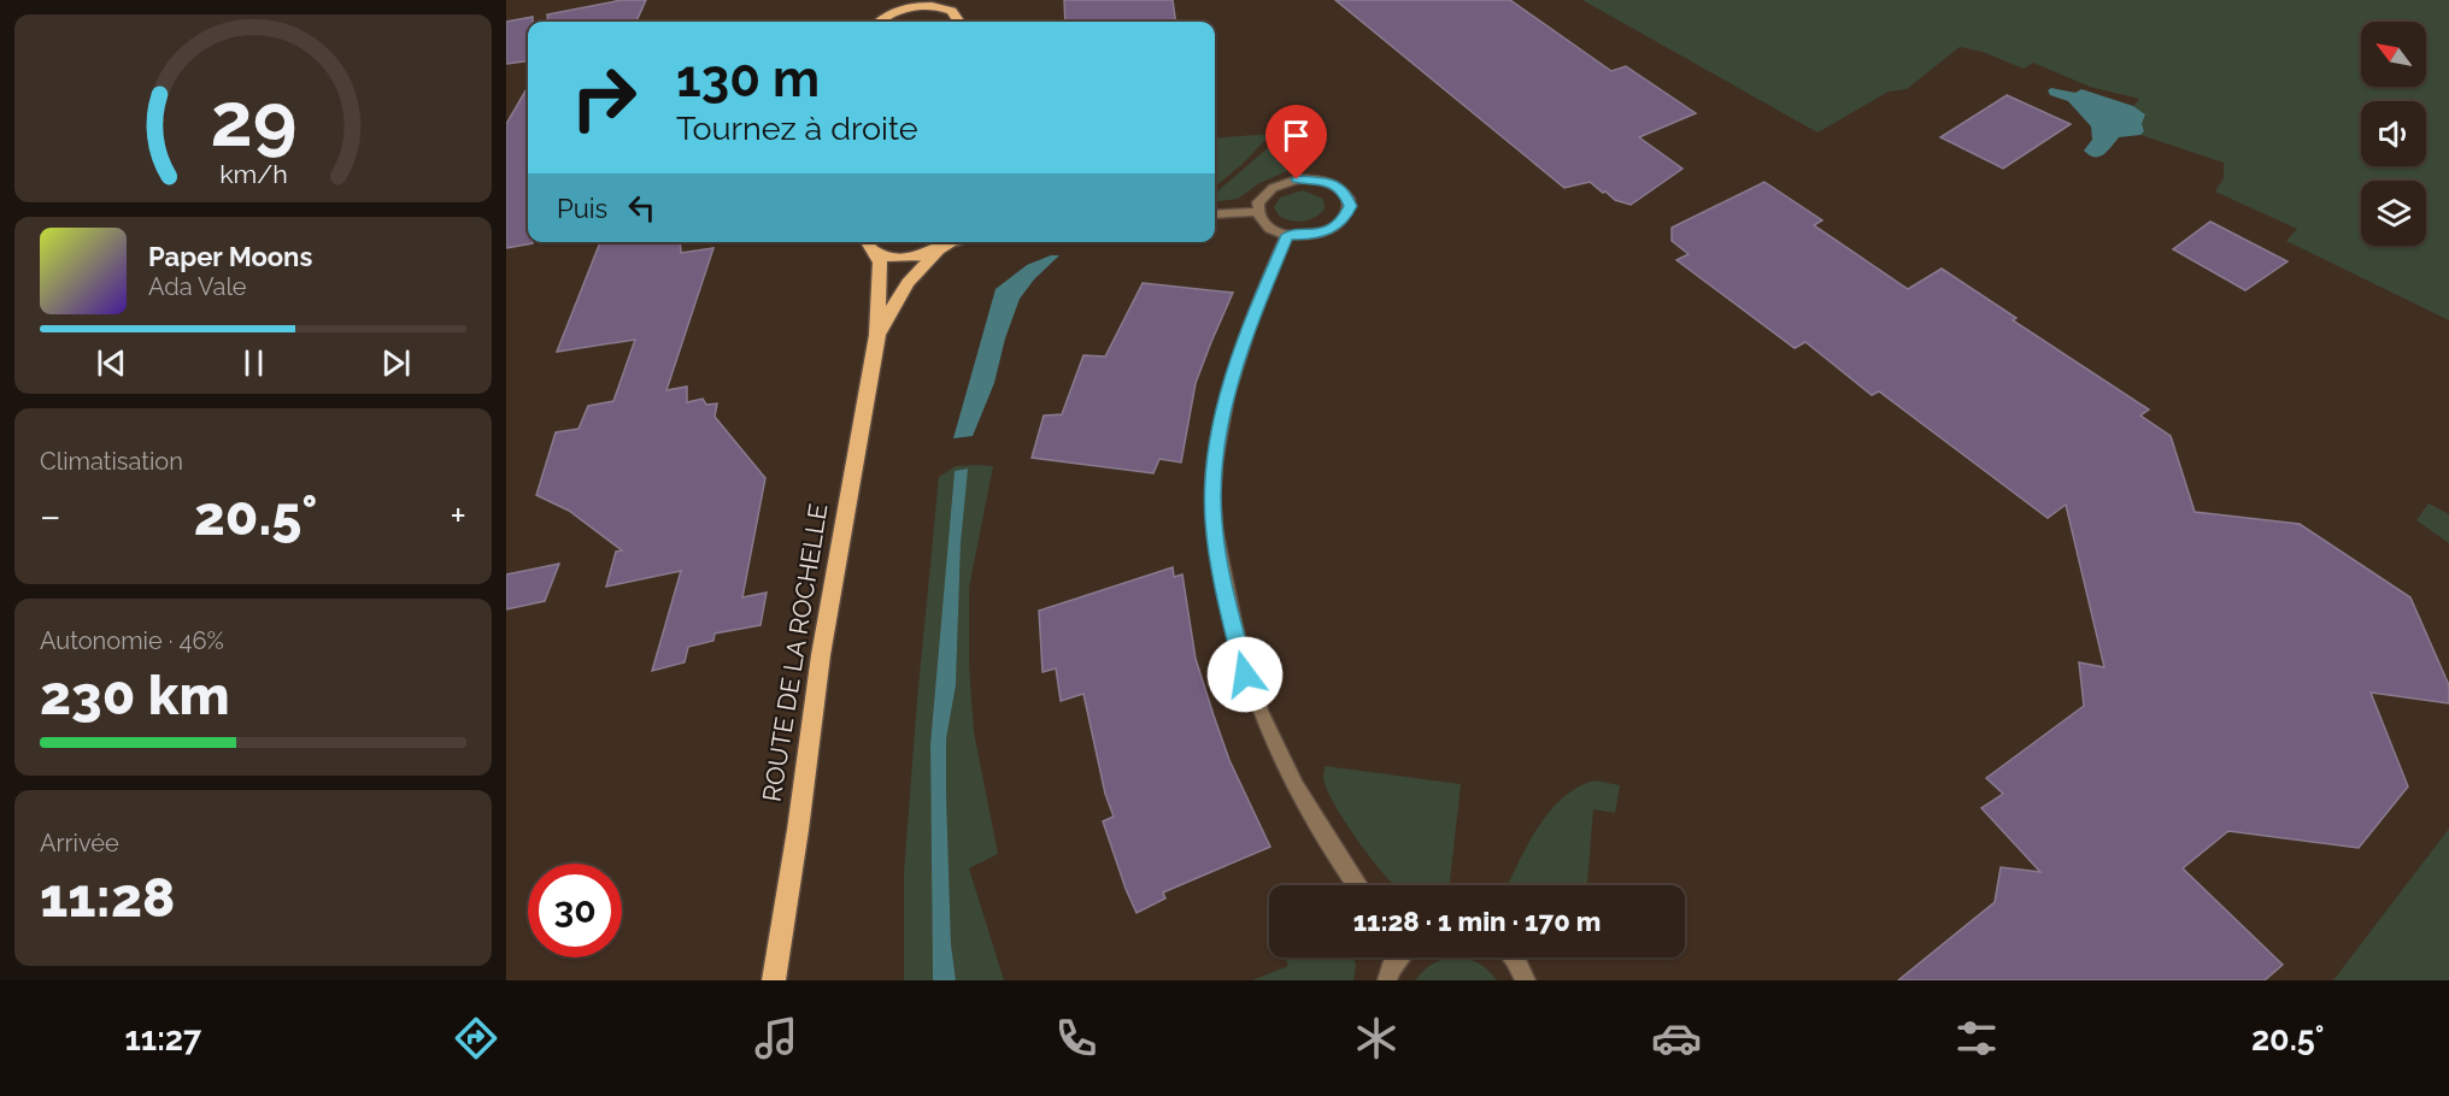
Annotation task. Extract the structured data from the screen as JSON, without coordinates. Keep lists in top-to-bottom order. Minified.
{"streets":{"main road":["ROUTE DE LA ROCHELLE"]},"north":"top left","page":{"turn":["130 m","Tournez à droite"],"then":"Puis","song":["Paper Moons","Ada Vale"],"tile":["Climatisation",["Autonomie · 46%","230 km"],["Arrivée","11:28"]],"heat":["−","20.5°","+"],"limit":"30","trip":"11:28 · 1 min · 170 m","tabs":["11:27","20.5°"],"gauge":["29","km/h"]}}
